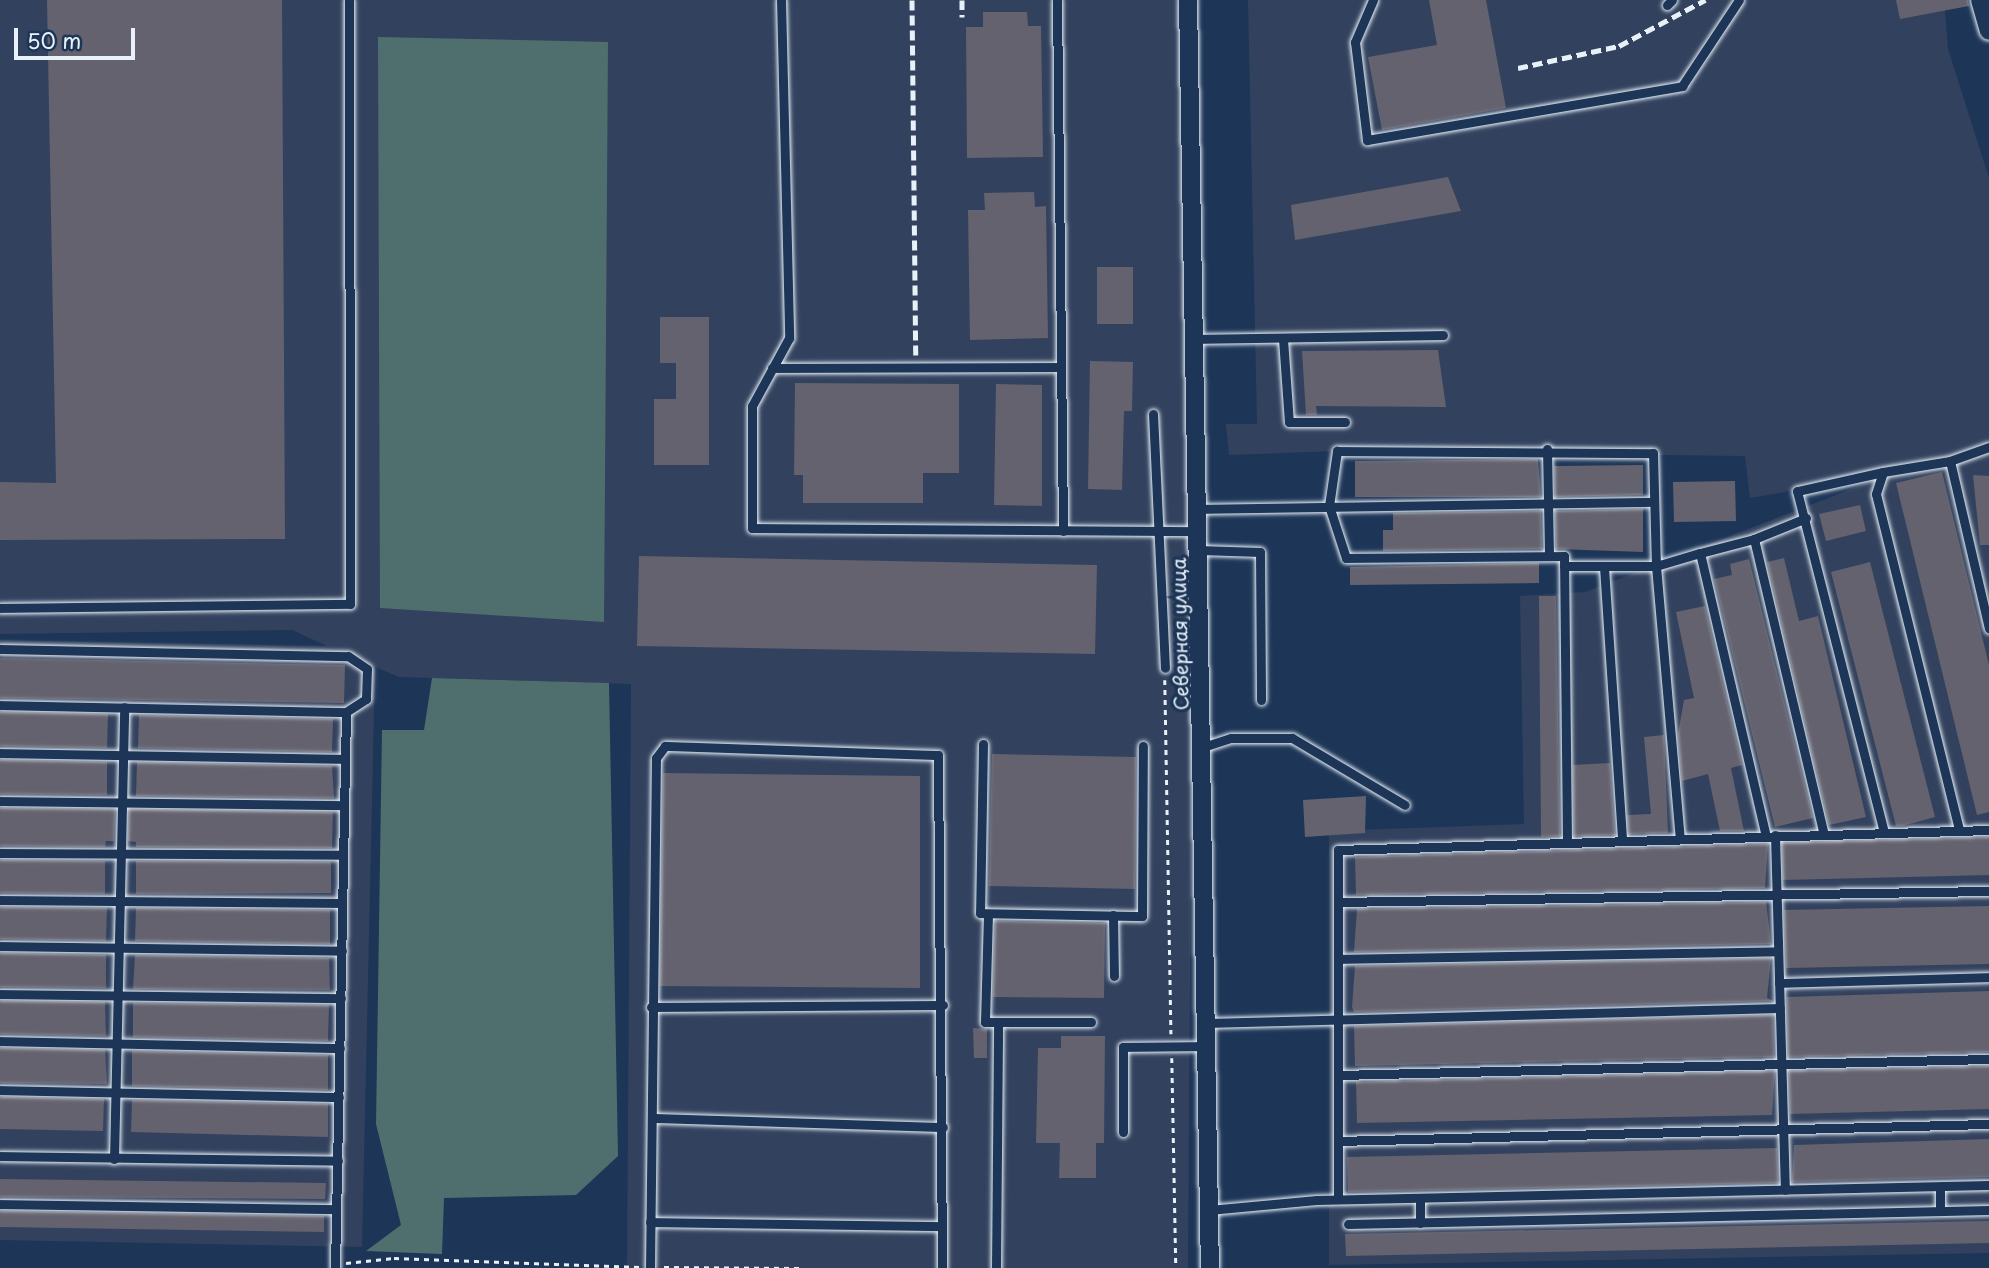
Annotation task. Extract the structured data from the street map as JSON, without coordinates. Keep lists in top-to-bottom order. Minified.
{"streets":{"street":["Северная улица"]},"scale_bar":"50 m"}
